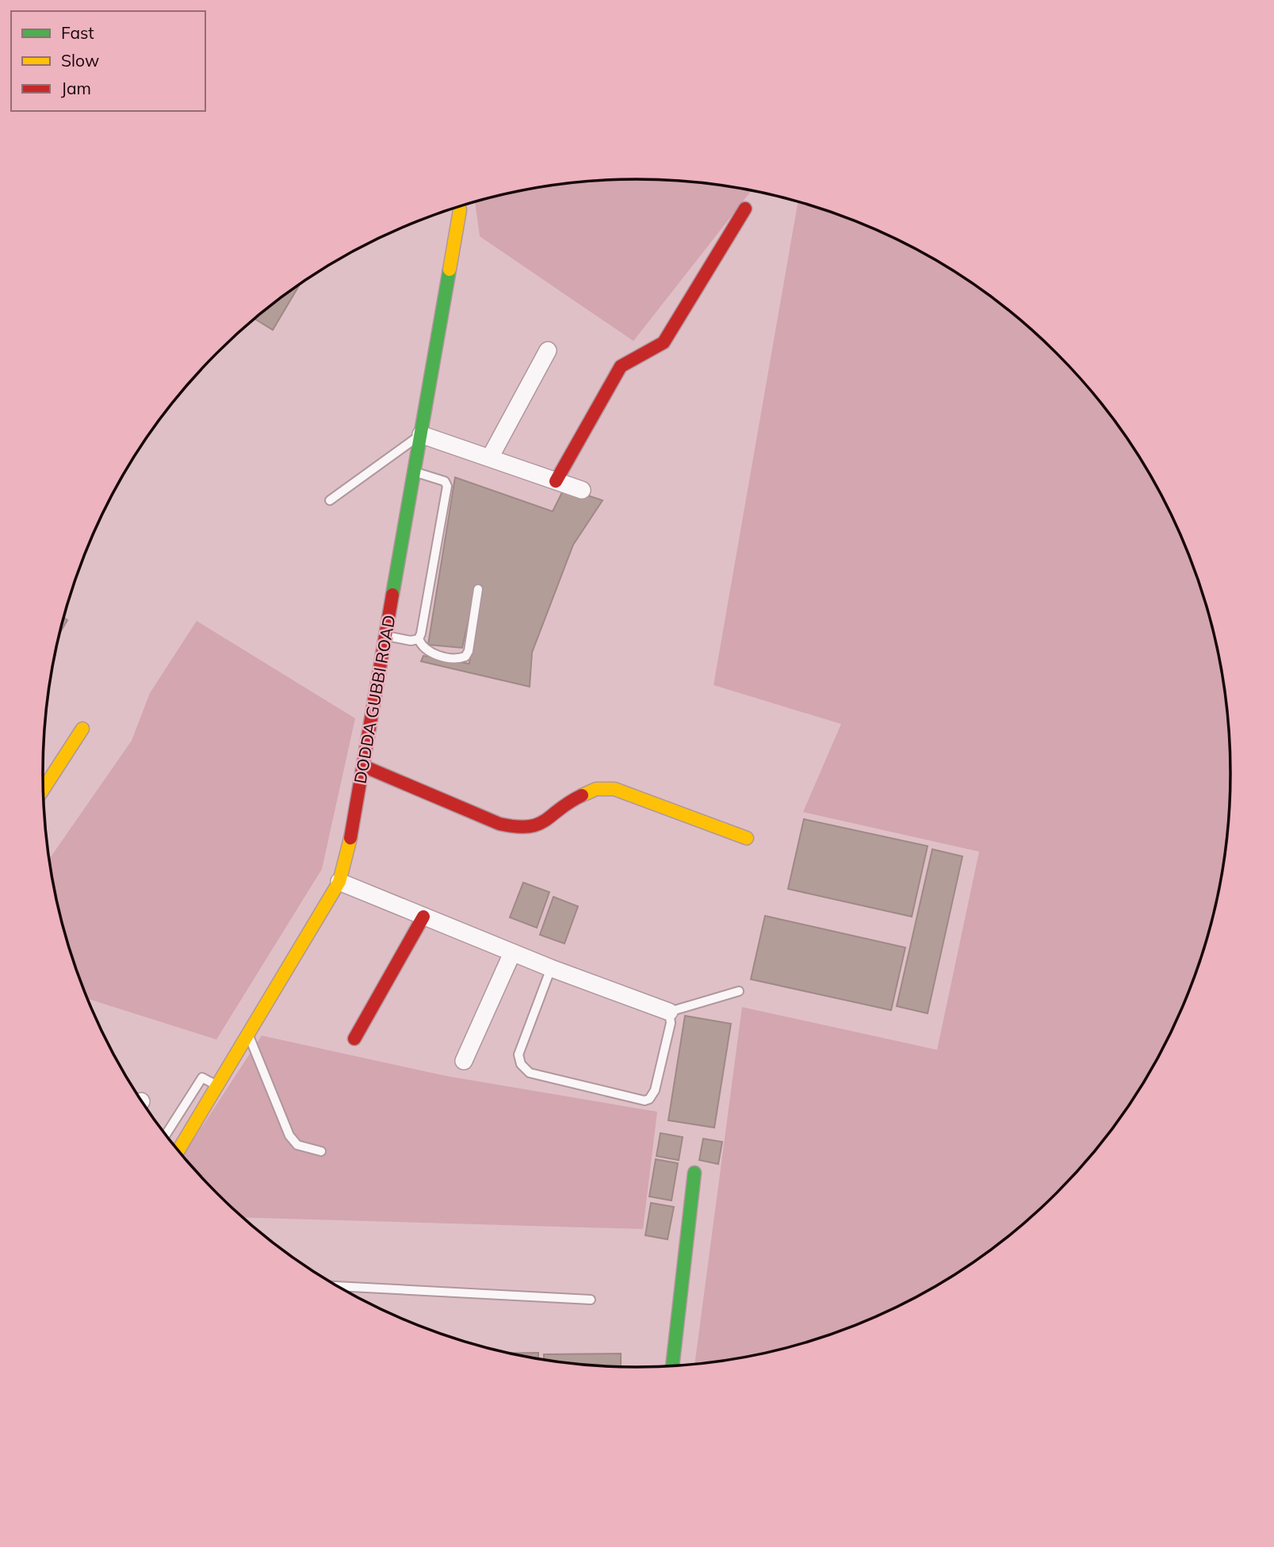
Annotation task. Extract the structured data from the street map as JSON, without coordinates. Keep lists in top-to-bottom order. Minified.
{"streets":{"street":["DODDA GUBBI ROAD"]},"legend":["Fast","Slow","Jam"]}
